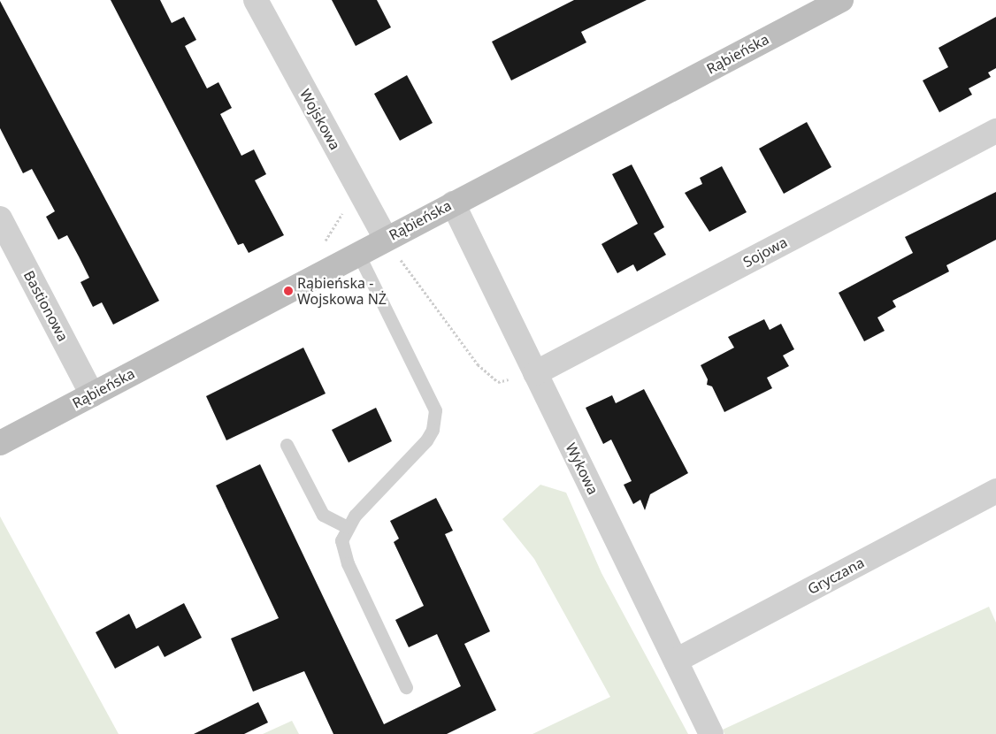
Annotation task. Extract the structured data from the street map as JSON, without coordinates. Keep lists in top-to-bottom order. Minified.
{"streets":{"street":["Rąbieńska","Wojskowa","Sojowa","Bastionowa","Wykowa","Gryczana"]},"crossings":[["Rąbieńska","Wojskowa"],["Rąbieńska","Bastionowa"],["Rąbieńska","Wykowa"],["Sojowa","Wykowa"],["Wykowa","Gryczana"]],"places":["Rąbieńska - Wojskowa NŻ"]}
